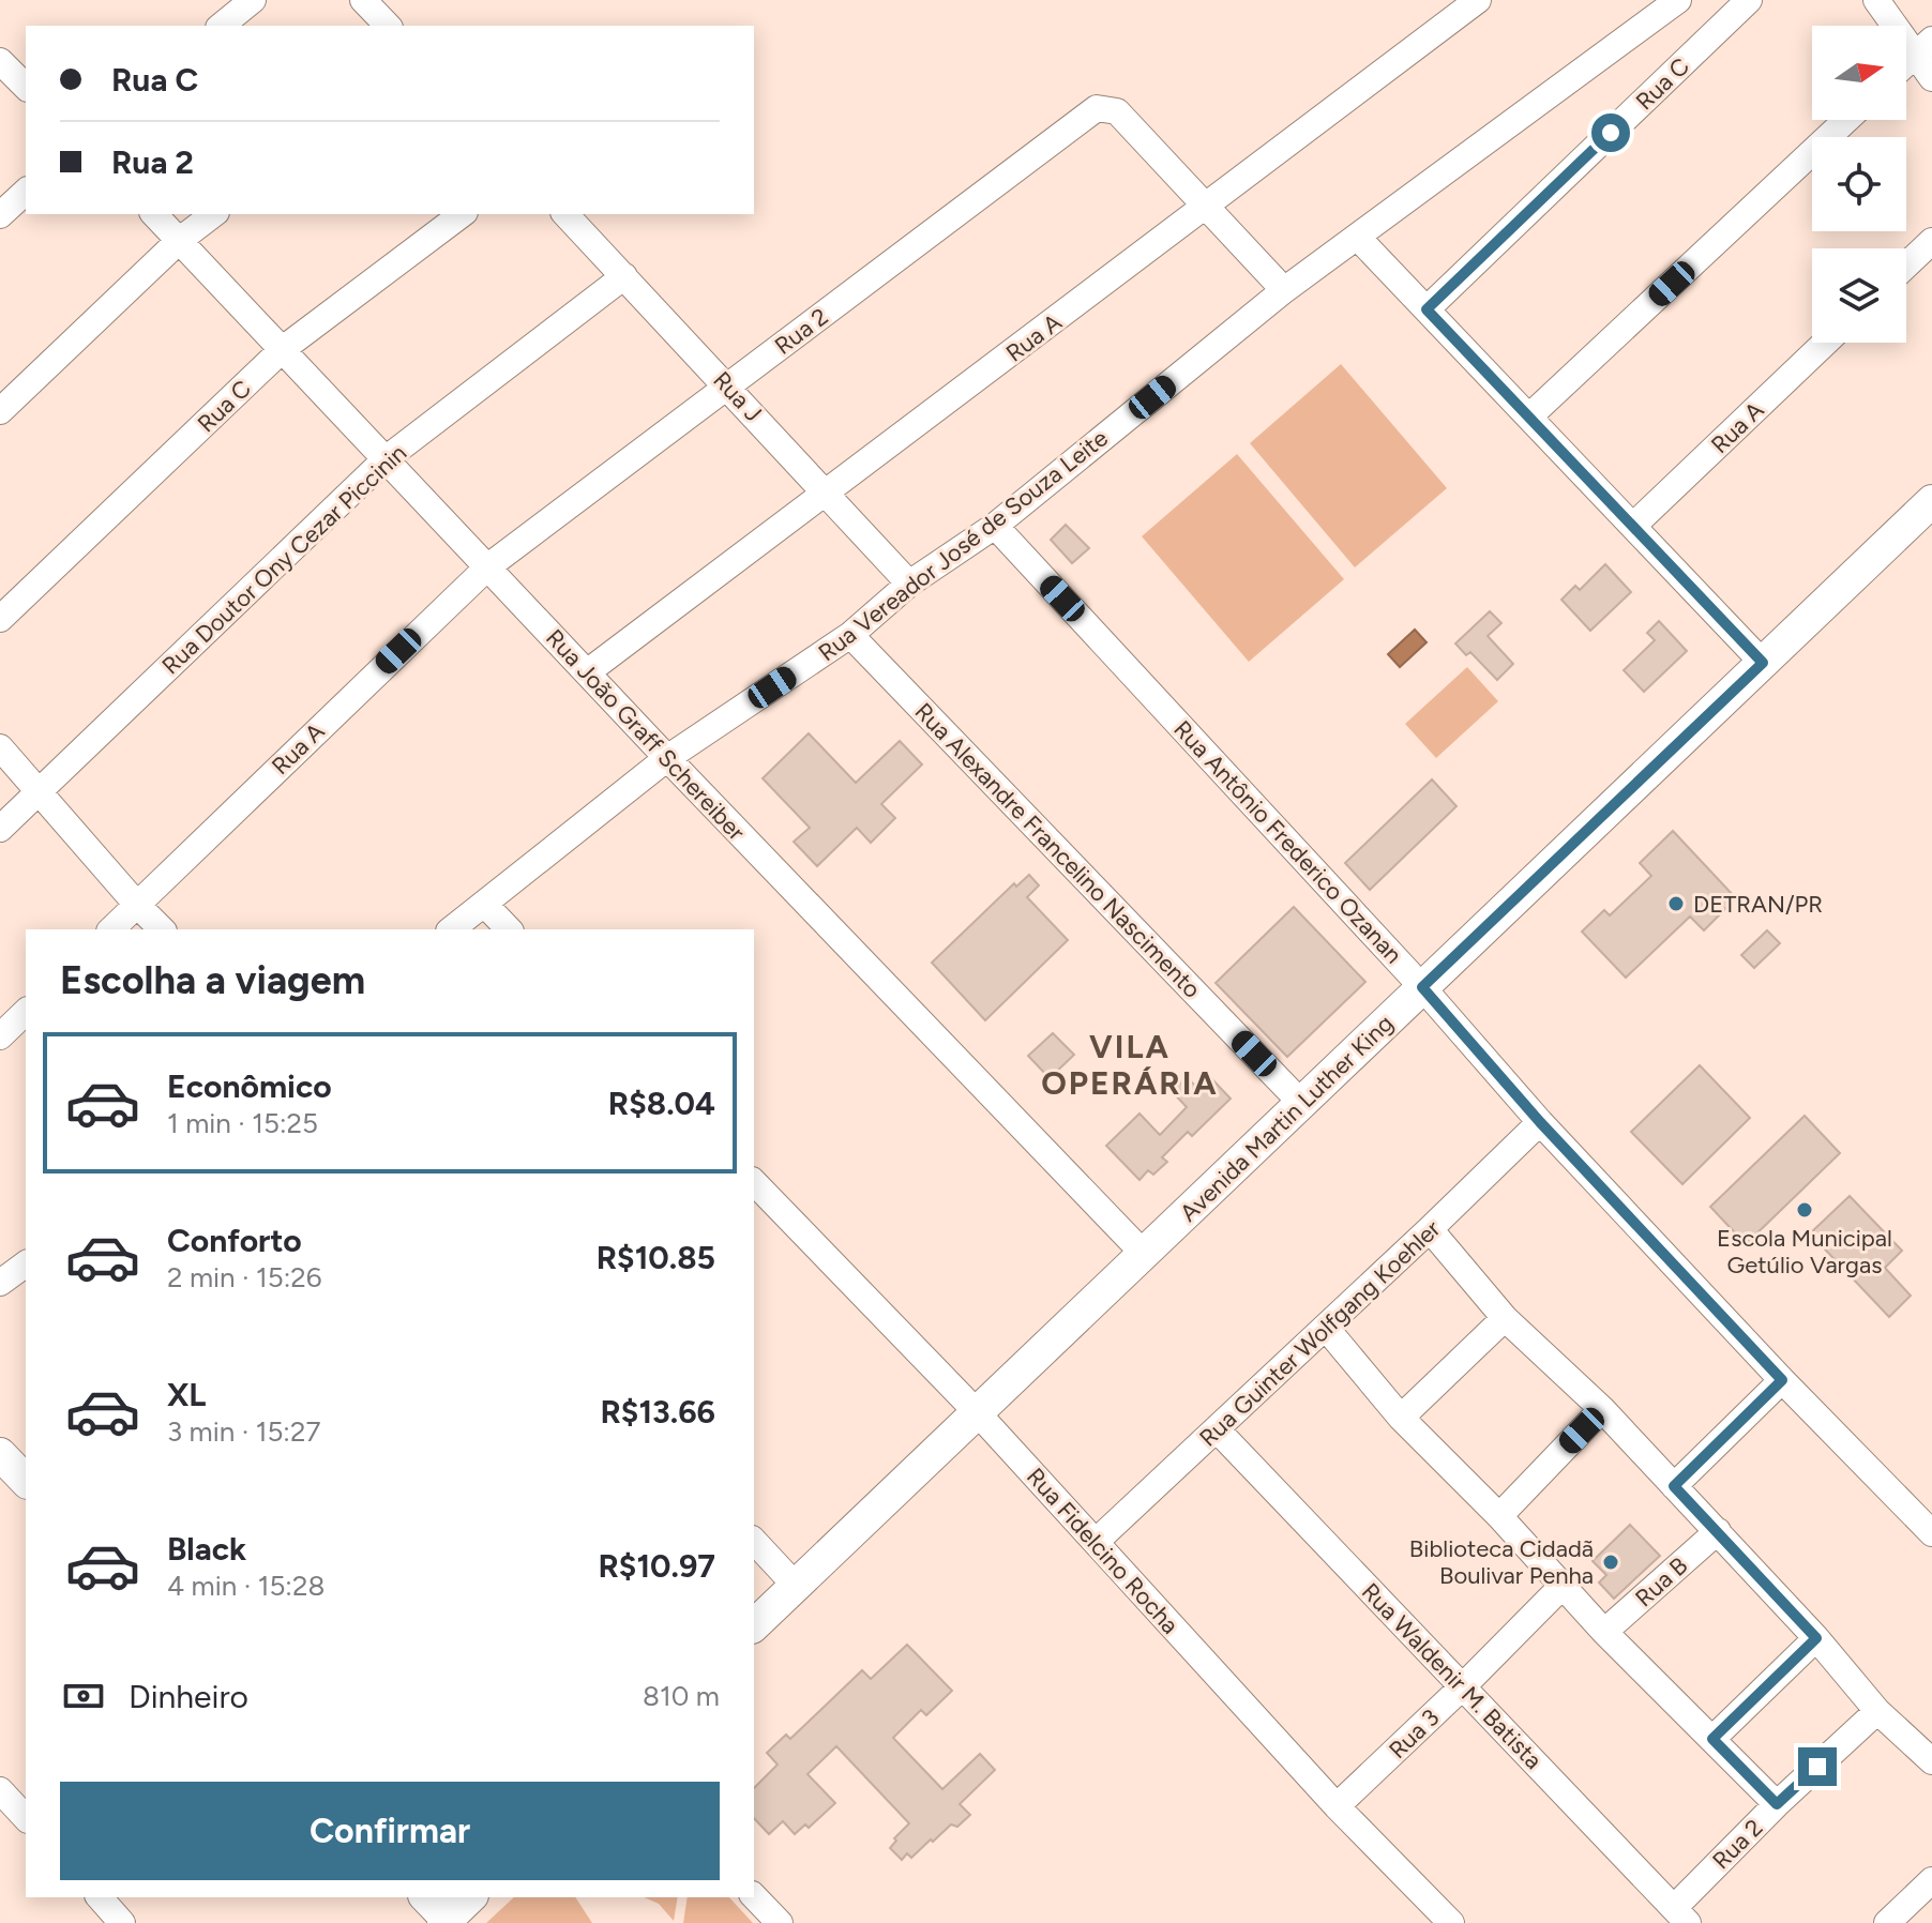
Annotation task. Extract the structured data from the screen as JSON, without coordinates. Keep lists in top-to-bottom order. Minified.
{"streets":{"main road":["Avenida Martin Luther King"],"street":["Rua C","Rua 2","Rua A","Rua J","Rua Vereador José de Souza Leite","Rua Doutor Ony Cezar Piccinin","Rua João Graff Schereiber","Rua Antônio Frederico Ozanan","Rua Alexandre Francelino Nascimento","Rua Guinter Wolfgang Koehler","Rua Fidelcino Rocha","Rua B","Rua Waldenir M. Batista","Rua 3"]},"crossings":[["Rua C","Rua João Graff Schereiber"],["Rua 2","Rua A"],["Rua 2","Rua J"],["Rua 2","Rua João Graff Schereiber"],["Rua 2","Rua Waldenir M. Batista"],["Rua A","Rua J"],["Rua A","Rua João Graff Schereiber"],["Rua J","Rua Vereador José de Souza Leite"],["Rua J","Rua Doutor Ony Cezar Piccinin"],["Rua Vereador José de Souza Leite","Rua João Graff Schereiber"],["Rua Vereador José de Souza Leite","Rua Antônio Frederico Ozanan"],["Rua Vereador José de Souza Leite","Rua Alexandre Francelino Nascimento"],["Rua Doutor Ony Cezar Piccinin","Rua João Graff Schereiber"],["Rua João Graff Schereiber","Avenida Martin Luther King"],["Rua Antônio Frederico Ozanan","Avenida Martin Luther King"],["Rua Antônio Frederico Ozanan","Rua Guinter Wolfgang Koehler"],["Rua Alexandre Francelino Nascimento","Avenida Martin Luther King"],["Avenida Martin Luther King","Rua Fidelcino Rocha"],["Rua Guinter Wolfgang Koehler","Rua Fidelcino Rocha"],["Rua Guinter Wolfgang Koehler","Rua Waldenir M. Batista"],["Rua Fidelcino Rocha","Rua 3"],["Rua Waldenir M. Batista","Rua 3"]],"districts":["VILA OPERÁRIA"],"places":["DETRAN/PR","Escola Municipal Getúlio Vargas","Biblioteca Cidadã Boulivar Penha"],"north":"right","page":{"banner":["Rua C","Rua 2"],"heading":"Escolha a viagem","list":[{"name":"Econômico","note":"1 min · 15:25","value":"R$8.04"},{"name":"Conforto","note":"2 min · 15:26","value":"R$10.85"},{"name":"XL","note":"3 min · 15:27","value":"R$13.66"},{"name":"Black","note":"4 min · 15:28","value":"R$10.97"}],"pay":["Dinheiro","810 m"],"buttons":"Confirmar"}}
